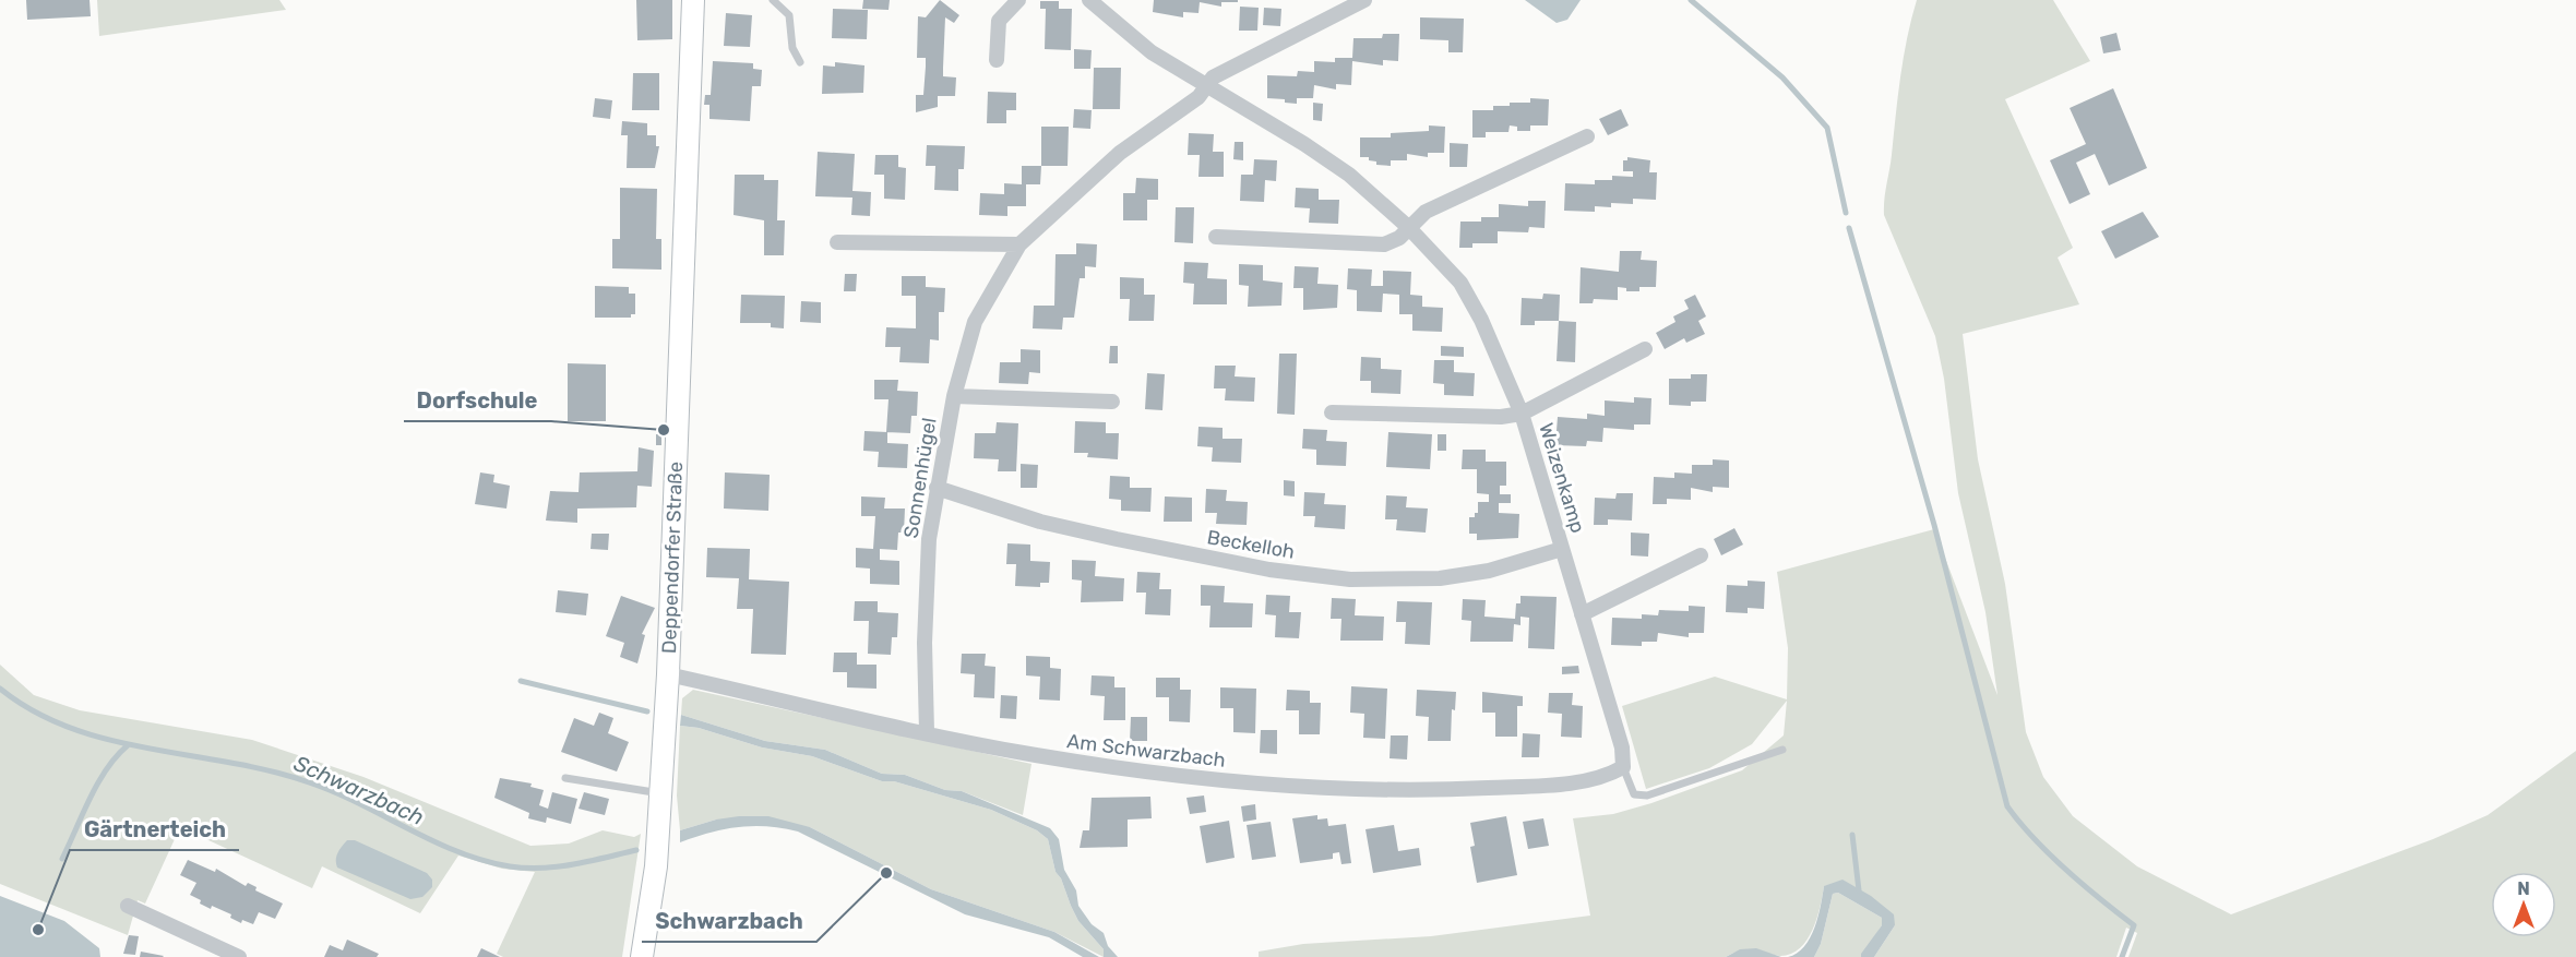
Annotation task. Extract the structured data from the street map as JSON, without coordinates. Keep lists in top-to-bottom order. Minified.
{"streets":{"street":["Sonnenhügel","Weizenkamp","Beckelloh","Deppendorfer Straße","Am Schwarzbach"]},"crossings":[["Sonnenhügel","Weizenkamp"],["Sonnenhügel","Beckelloh"],["Sonnenhügel","Am Schwarzbach"],["Weizenkamp","Beckelloh"],["Weizenkamp","Am Schwarzbach"],["Deppendorfer Straße","Am Schwarzbach"]],"water":["Schwarzbach"],"places":["Dorfschule","Schwarzbach","Gärtnerteich"],"north":"top"}
